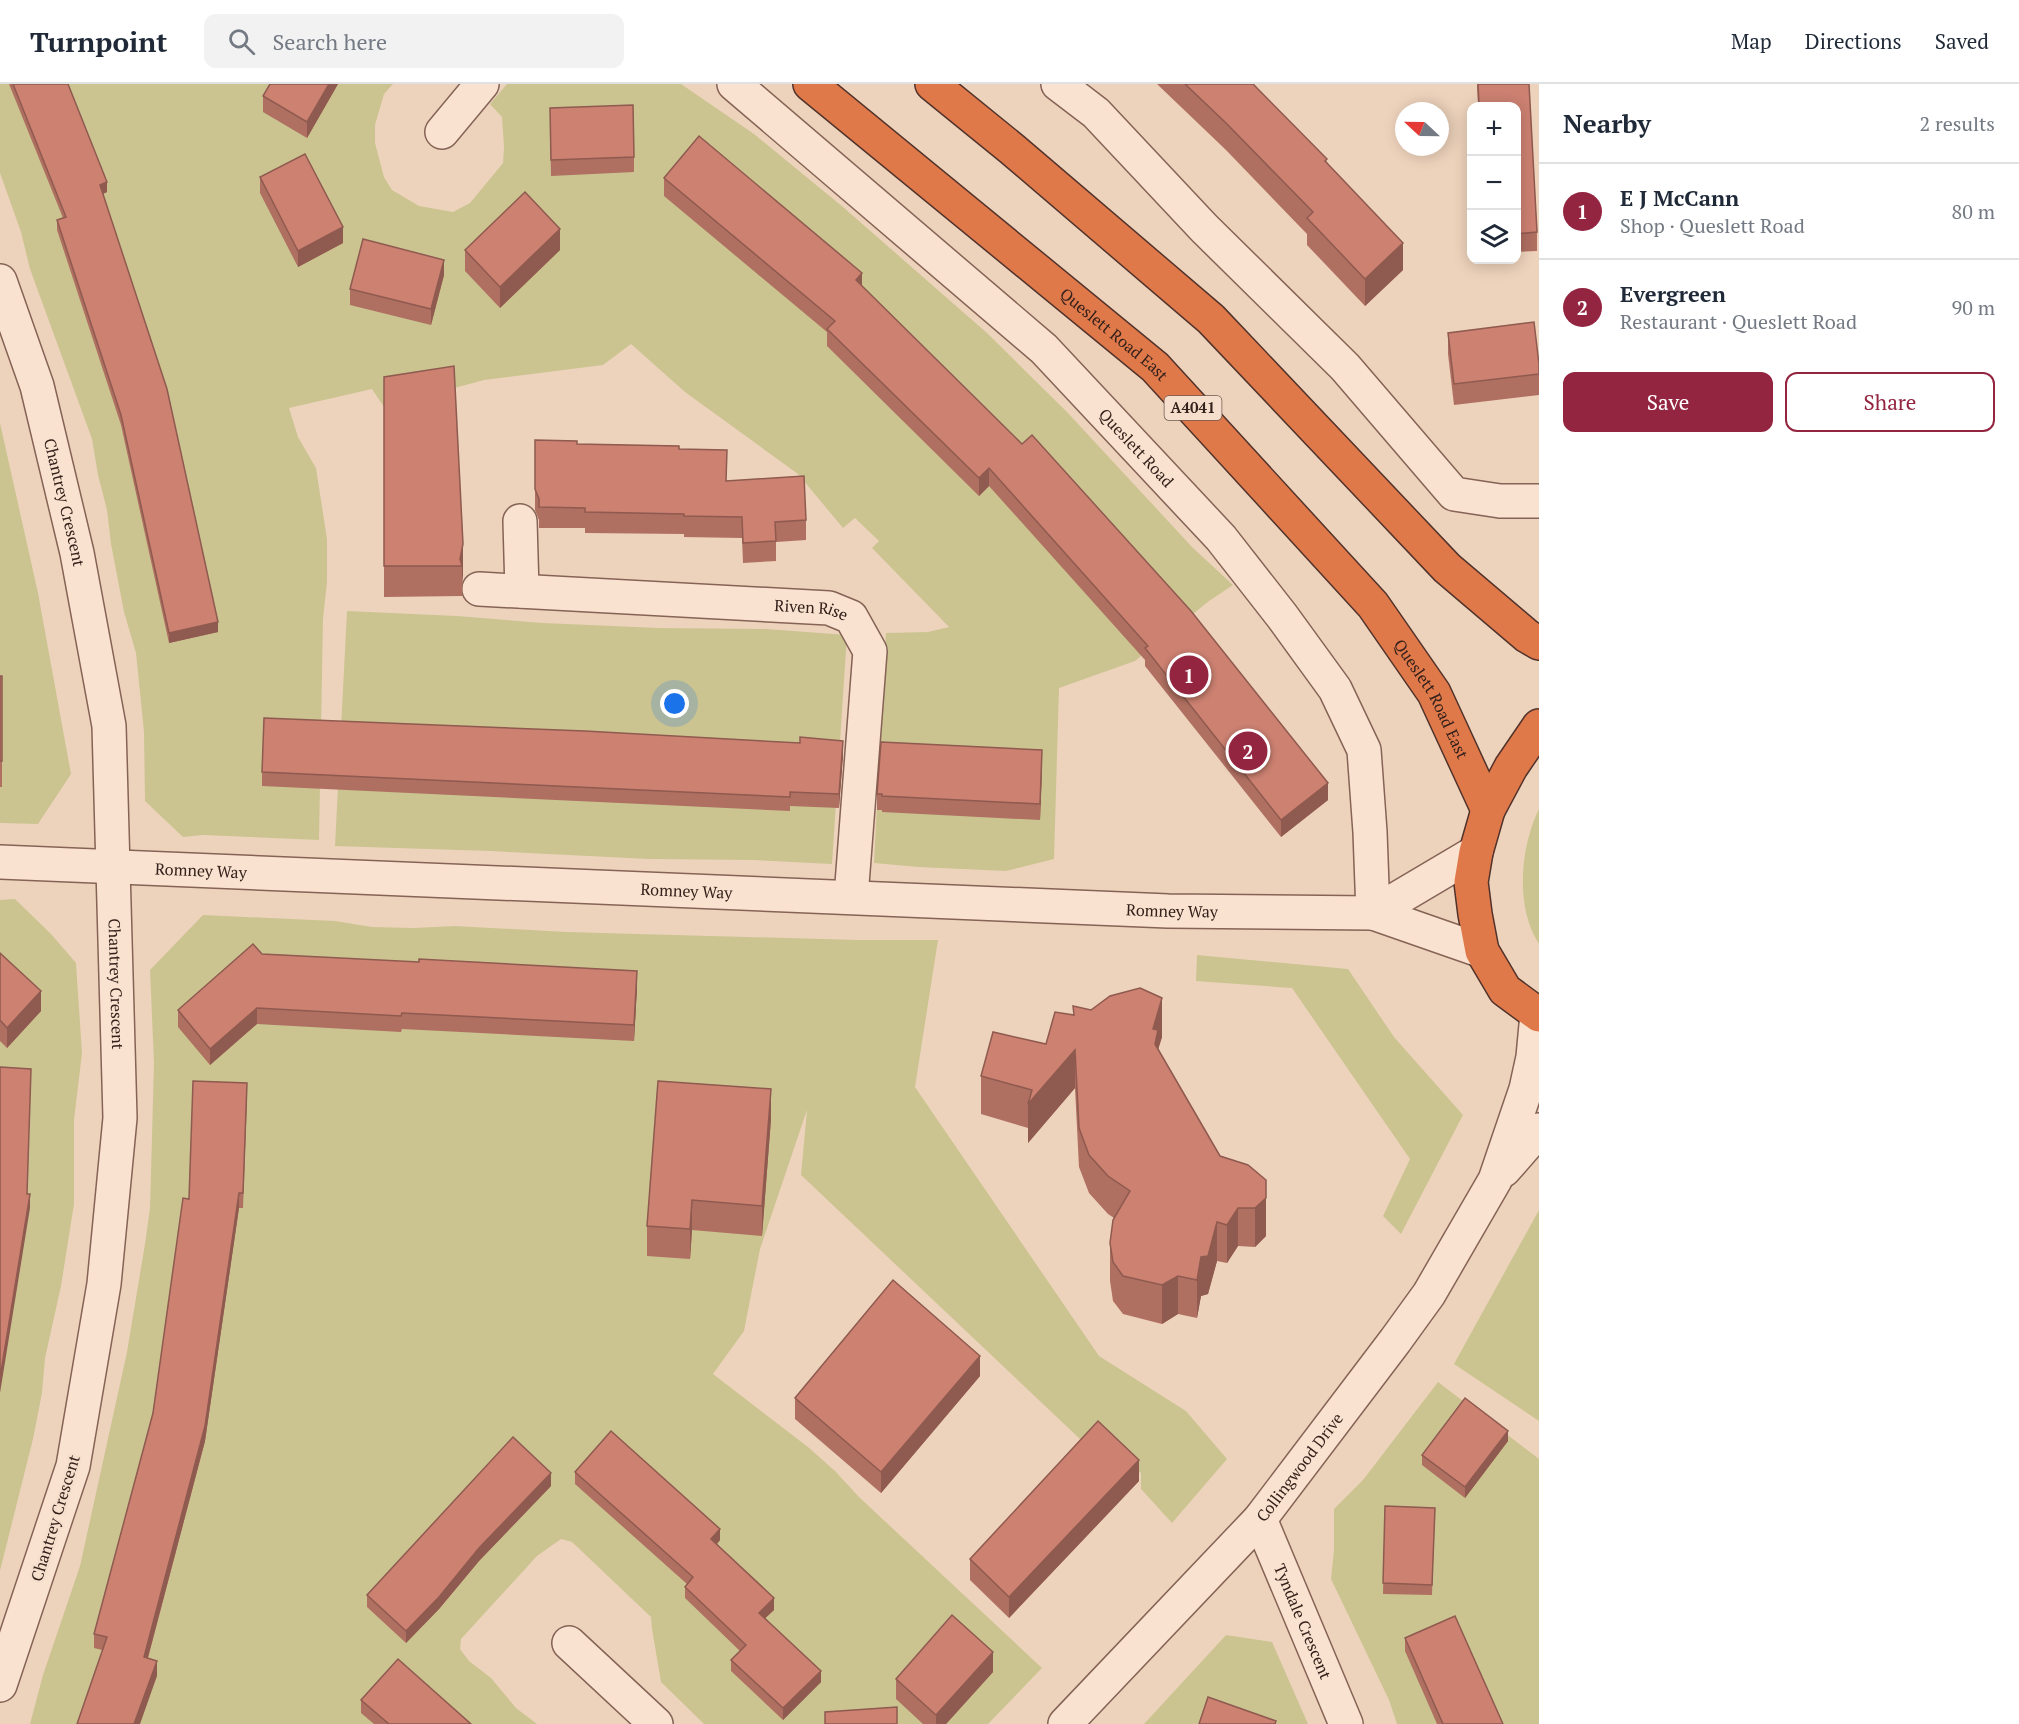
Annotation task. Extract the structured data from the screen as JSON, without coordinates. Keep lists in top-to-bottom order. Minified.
{"streets":{"highway":["Queslett Road East","A4041"],"street":["Queslett Road","Chantrey Crescent","Riven Rise","Romney Way","Collingwood Drive","Tyndale Crescent"]},"crossings":[["Queslett Road","Romney Way"],["Chantrey Crescent","Romney Way"],["Riven Rise","Romney Way"],["Collingwood Drive","Tyndale Crescent"]],"north":"left","page":{"header":"Turnpoint","search":"Search here","nav":["Map","Directions","Saved"],"heading":["Nearby","2 results"],"map_buttons":["+","−"],"list":[{"mark":"1","name":"E J McCann","note":"Shop · Queslett Road","value":"80 m"},{"mark":"2","name":"Evergreen","note":"Restaurant · Queslett Road","value":"90 m"}],"buttons":["Save","Share"],"pins":["1","2"]}}
